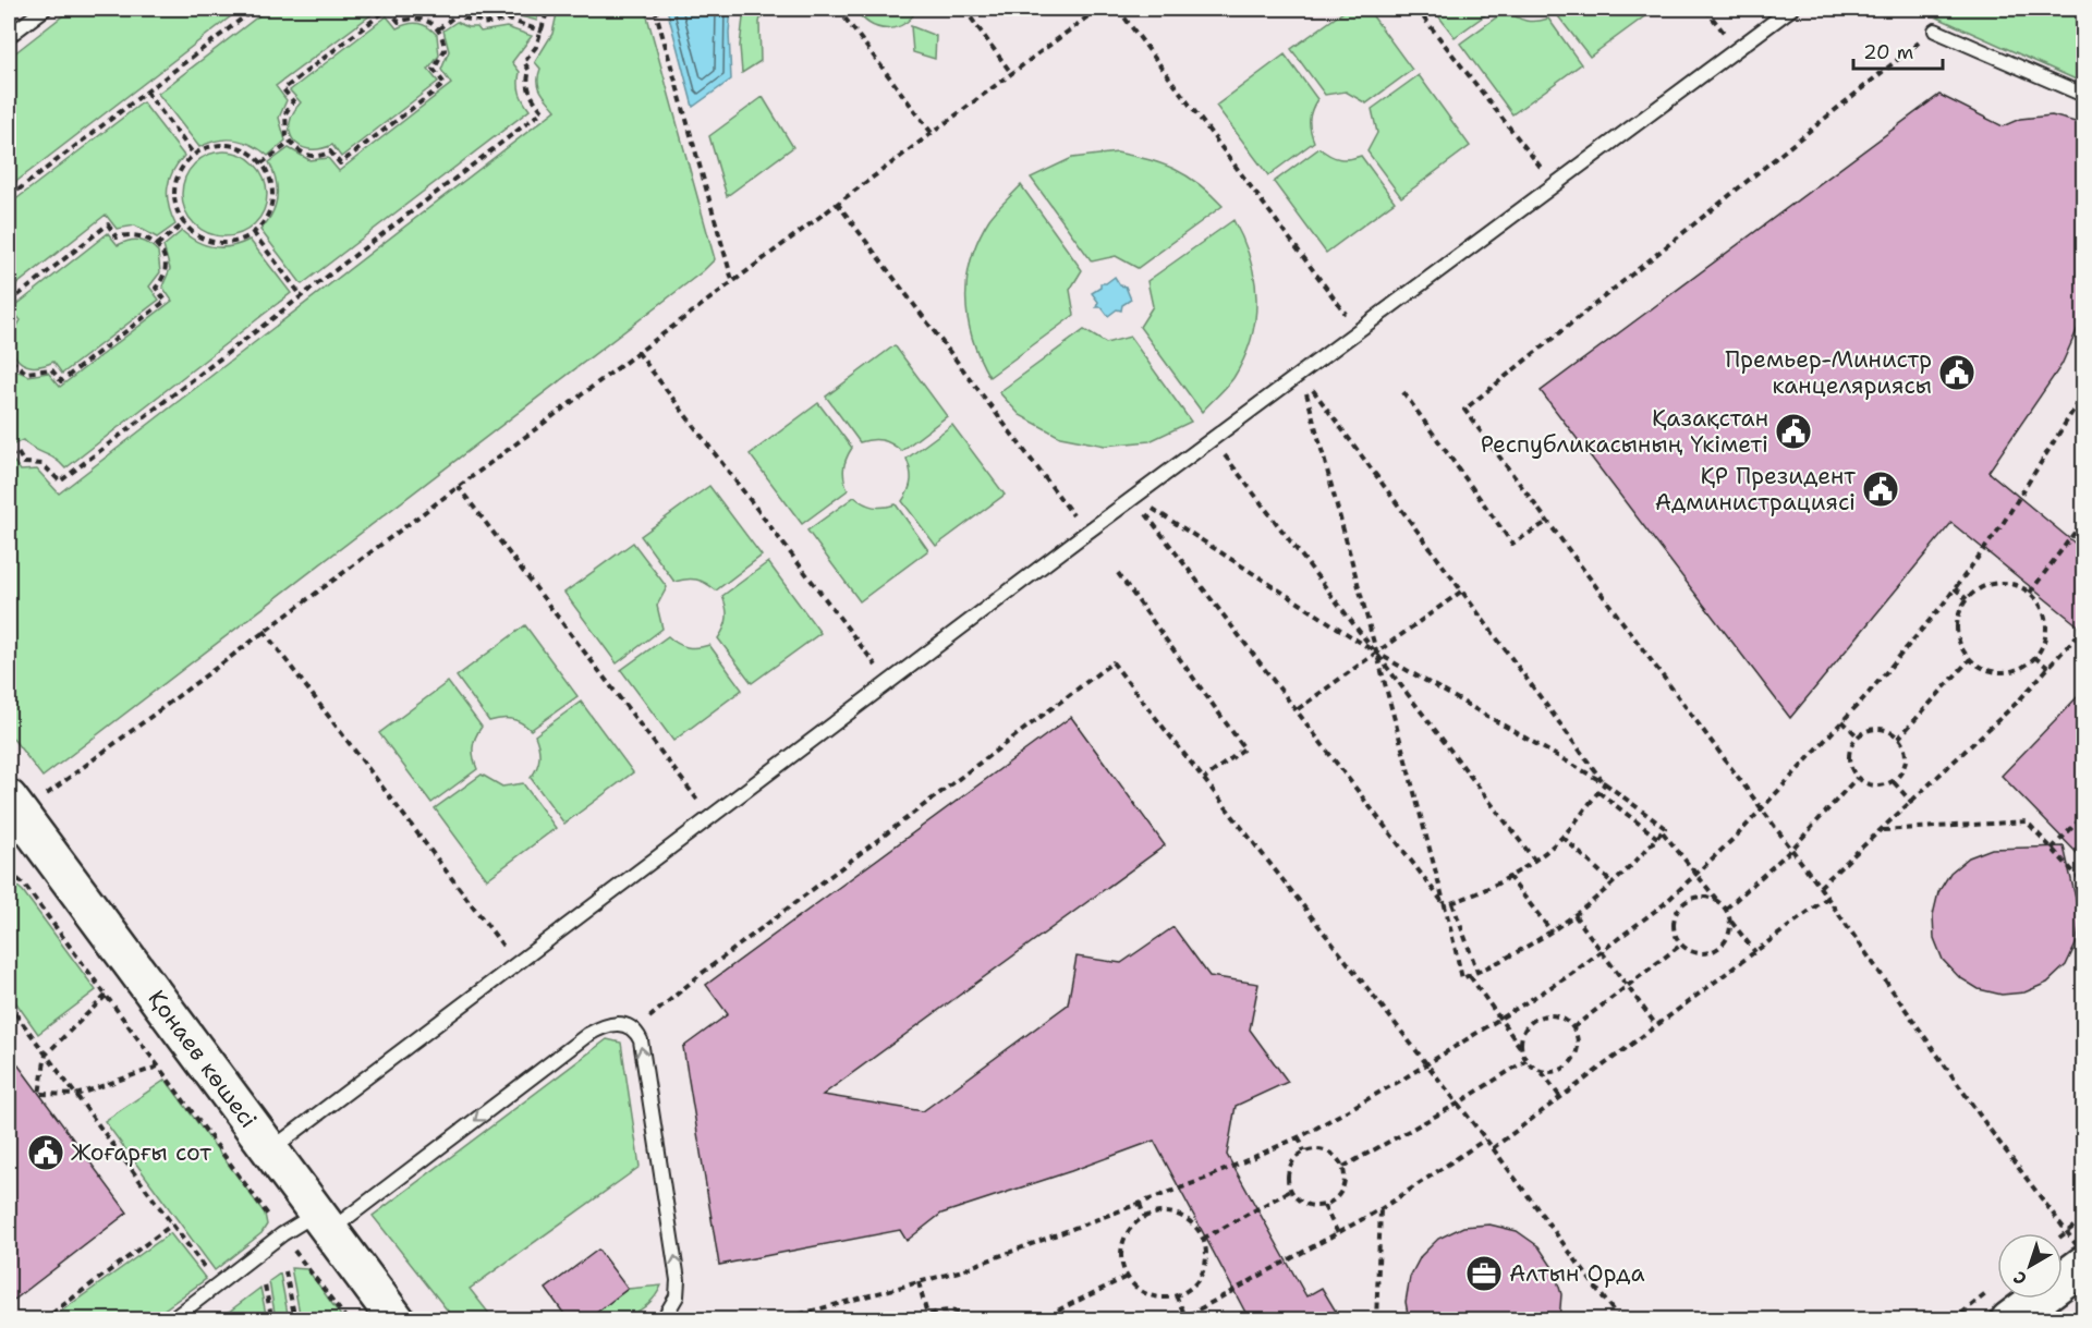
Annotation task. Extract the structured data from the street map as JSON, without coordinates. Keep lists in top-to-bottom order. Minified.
{"streets":{"street":["Қонаев көшесі"]},"places":{"public building":["Премьер-Министр канцеляриясы","Қазақстан Республикасының Үкіметі","ҚР Президент Администрациясі","Жоғарғы сот"],"office":["Алтын Орда"]},"scale_bar":"20 m","north":"bottom left"}
